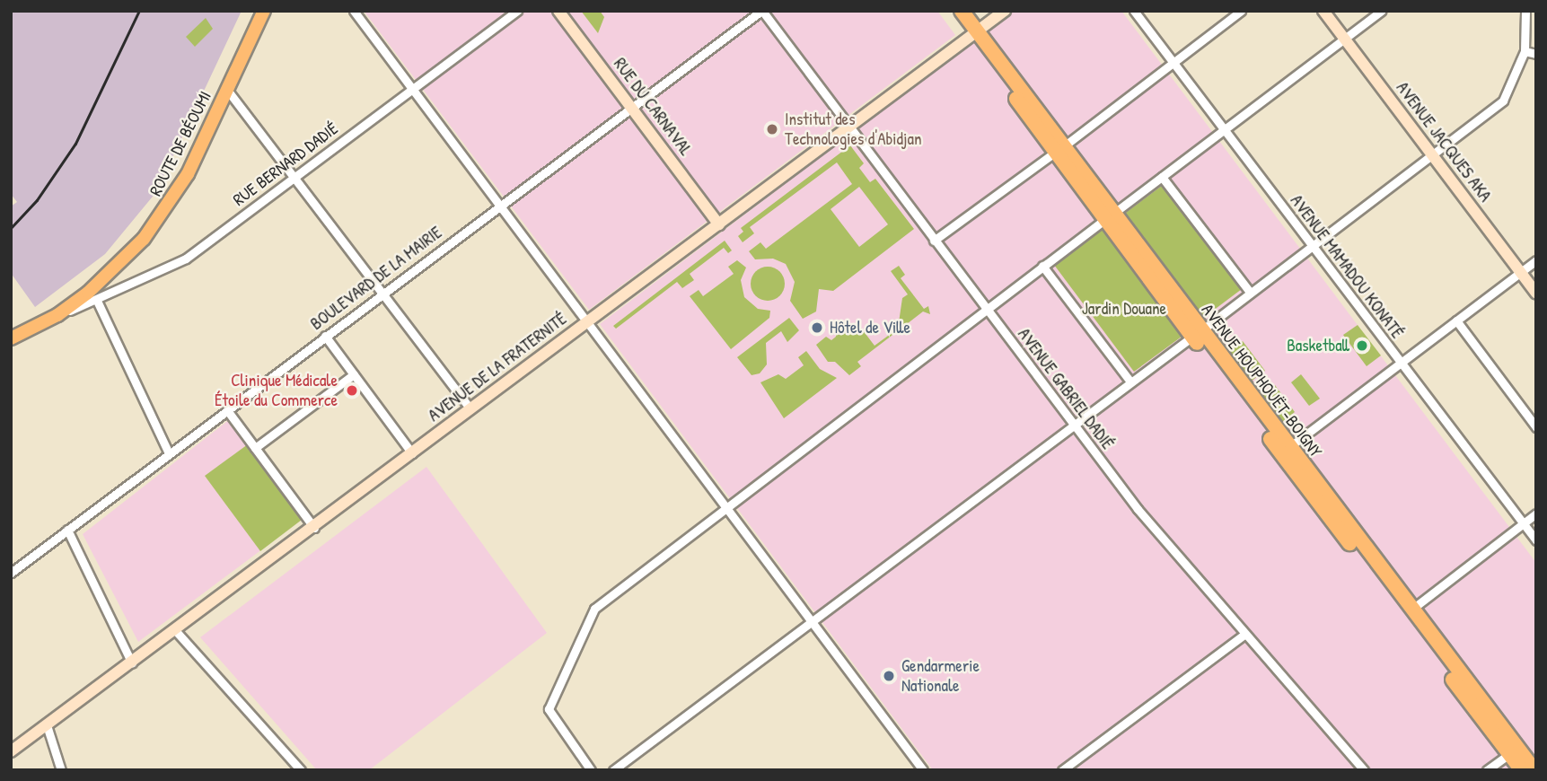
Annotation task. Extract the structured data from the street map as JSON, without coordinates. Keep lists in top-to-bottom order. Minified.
{"streets":{"highway":["AVENUE HOUPHOUËT-BOIGNY"],"main road":["ROUTE DE BÉOUMI"],"street":["RUE DU CARNAVAL","AVENUE JACQUES AKA","RUE BERNARD DADIÉ","AVENUE MAMADOU KONATÉ","BOULEVARD DE LA MAIRIE","AVENUE DE LA FRATERNITÉ","AVENUE GABRIEL DADIÉ"]},"crossings":[["RUE DU CARNAVAL","BOULEVARD DE LA MAIRIE"],["RUE DU CARNAVAL","AVENUE DE LA FRATERNITÉ"],["ROUTE DE BÉOUMI","RUE BERNARD DADIÉ"],["BOULEVARD DE LA MAIRIE","AVENUE GABRIEL DADIÉ"],["AVENUE DE LA FRATERNITÉ","AVENUE HOUPHOUËT-BOIGNY"],["AVENUE DE LA FRATERNITÉ","AVENUE GABRIEL DADIÉ"]],"parks":["Jardin Douane"],"places":["Institut des Technologies d'Abidjan","Hôtel de Ville","Basketball","Clinique Médicale Étoile du Commerce","Gendarmerie Nationale"]}
